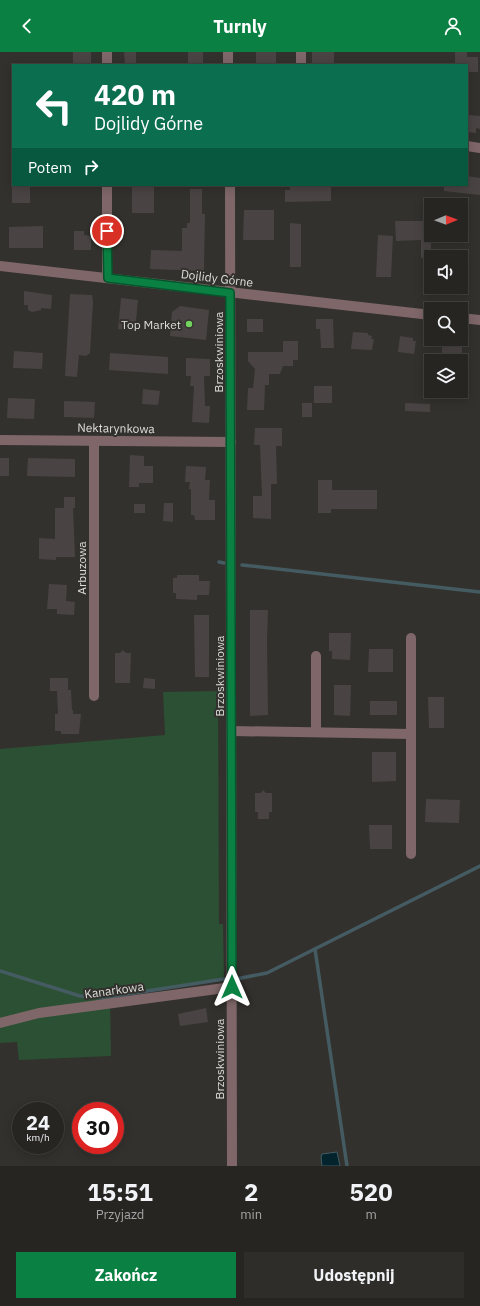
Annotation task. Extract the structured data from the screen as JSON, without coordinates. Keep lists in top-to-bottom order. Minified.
{"streets":{"street":["Dojlidy Górne","Brzoskwiniowa","Nektarynkowa","Arbuzowa","Kanarkowa"]},"crossings":[["Dojlidy Górne","Brzoskwiniowa"],["Brzoskwiniowa","Nektarynkowa"],["Brzoskwiniowa","Kanarkowa"],["Nektarynkowa","Arbuzowa"]],"places":["Top Market"],"north":"right","page":{"header":"Turnly","turn":["420 m","Dojlidy Górne"],"then":"Potem","speed":"24 km/h","limit":"30","eta":["15:51","Przyjazd","2","min","520","m"],"buttons":["Zakończ","Udostępnij"]}}
